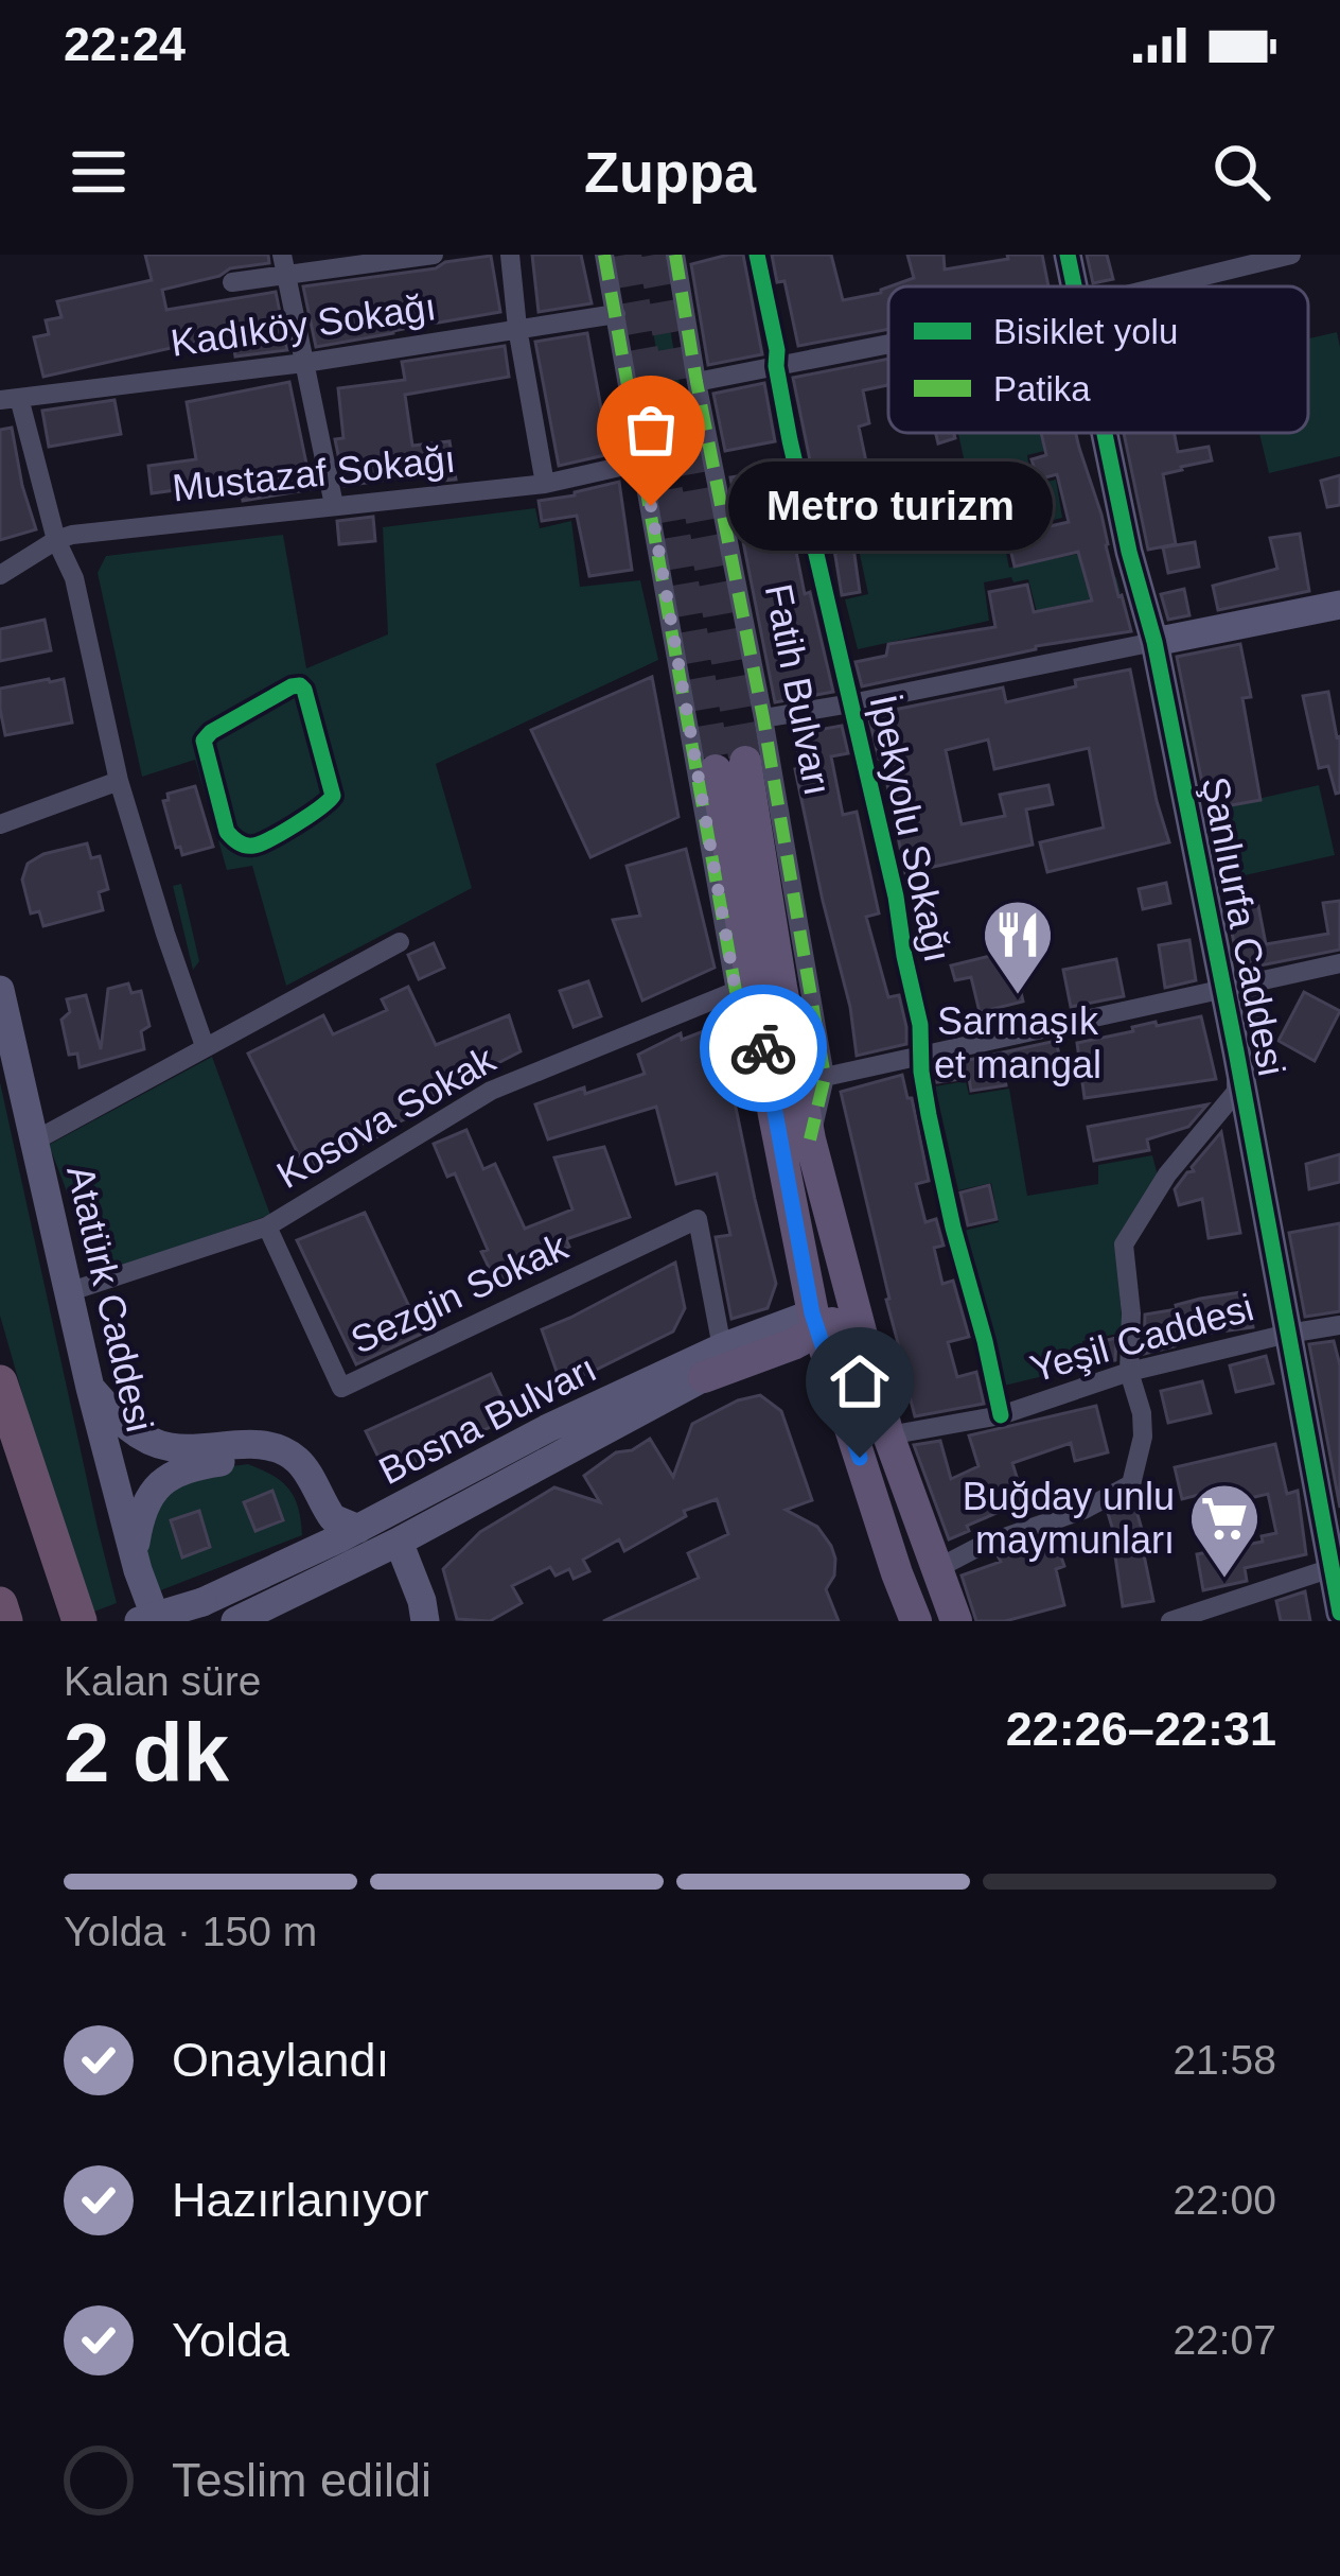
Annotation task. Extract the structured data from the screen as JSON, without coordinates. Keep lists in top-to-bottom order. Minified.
{"streets":{"main road":["Fatih Bulvarı","Şanlıurfa Caddesi","Atatürk Caddesi","Bosna Bulvarı"],"street":["Kadıköy Sokağı","Mustazaf Sokağı","İpekyolu Sokağı","Kosova Sokak","Sezgin Sokak","Yeşil Caddesi"]},"crossings":[["Fatih Bulvarı","Yeşil Caddesi"],["Fatih Bulvarı","Bosna Bulvarı"],["İpekyolu Sokağı","Yeşil Caddesi"],["Şanlıurfa Caddesi","Yeşil Caddesi"],["Kosova Sokak","Sezgin Sokak"],["Kosova Sokak","Atatürk Caddesi"],["Sezgin Sokak","Bosna Bulvarı"]],"places":{"other":["Metro turizm"],"restaurant":["Sarmaşık et mangal"],"supermarket":["Buğday unlu maymunları"]},"legend":["Bisiklet yolu","Patika"],"page":{"status":"22:24","header":"Zuppa","bubble":"Metro turizm","heading":["2 dk","Kalan süre","22:26–22:31"],"bar":"Yolda · 150 m","list":[["Onaylandı","21:58"],["Hazırlanıyor","22:00"],["Yolda","22:07"],"Teslim edildi"]}}
